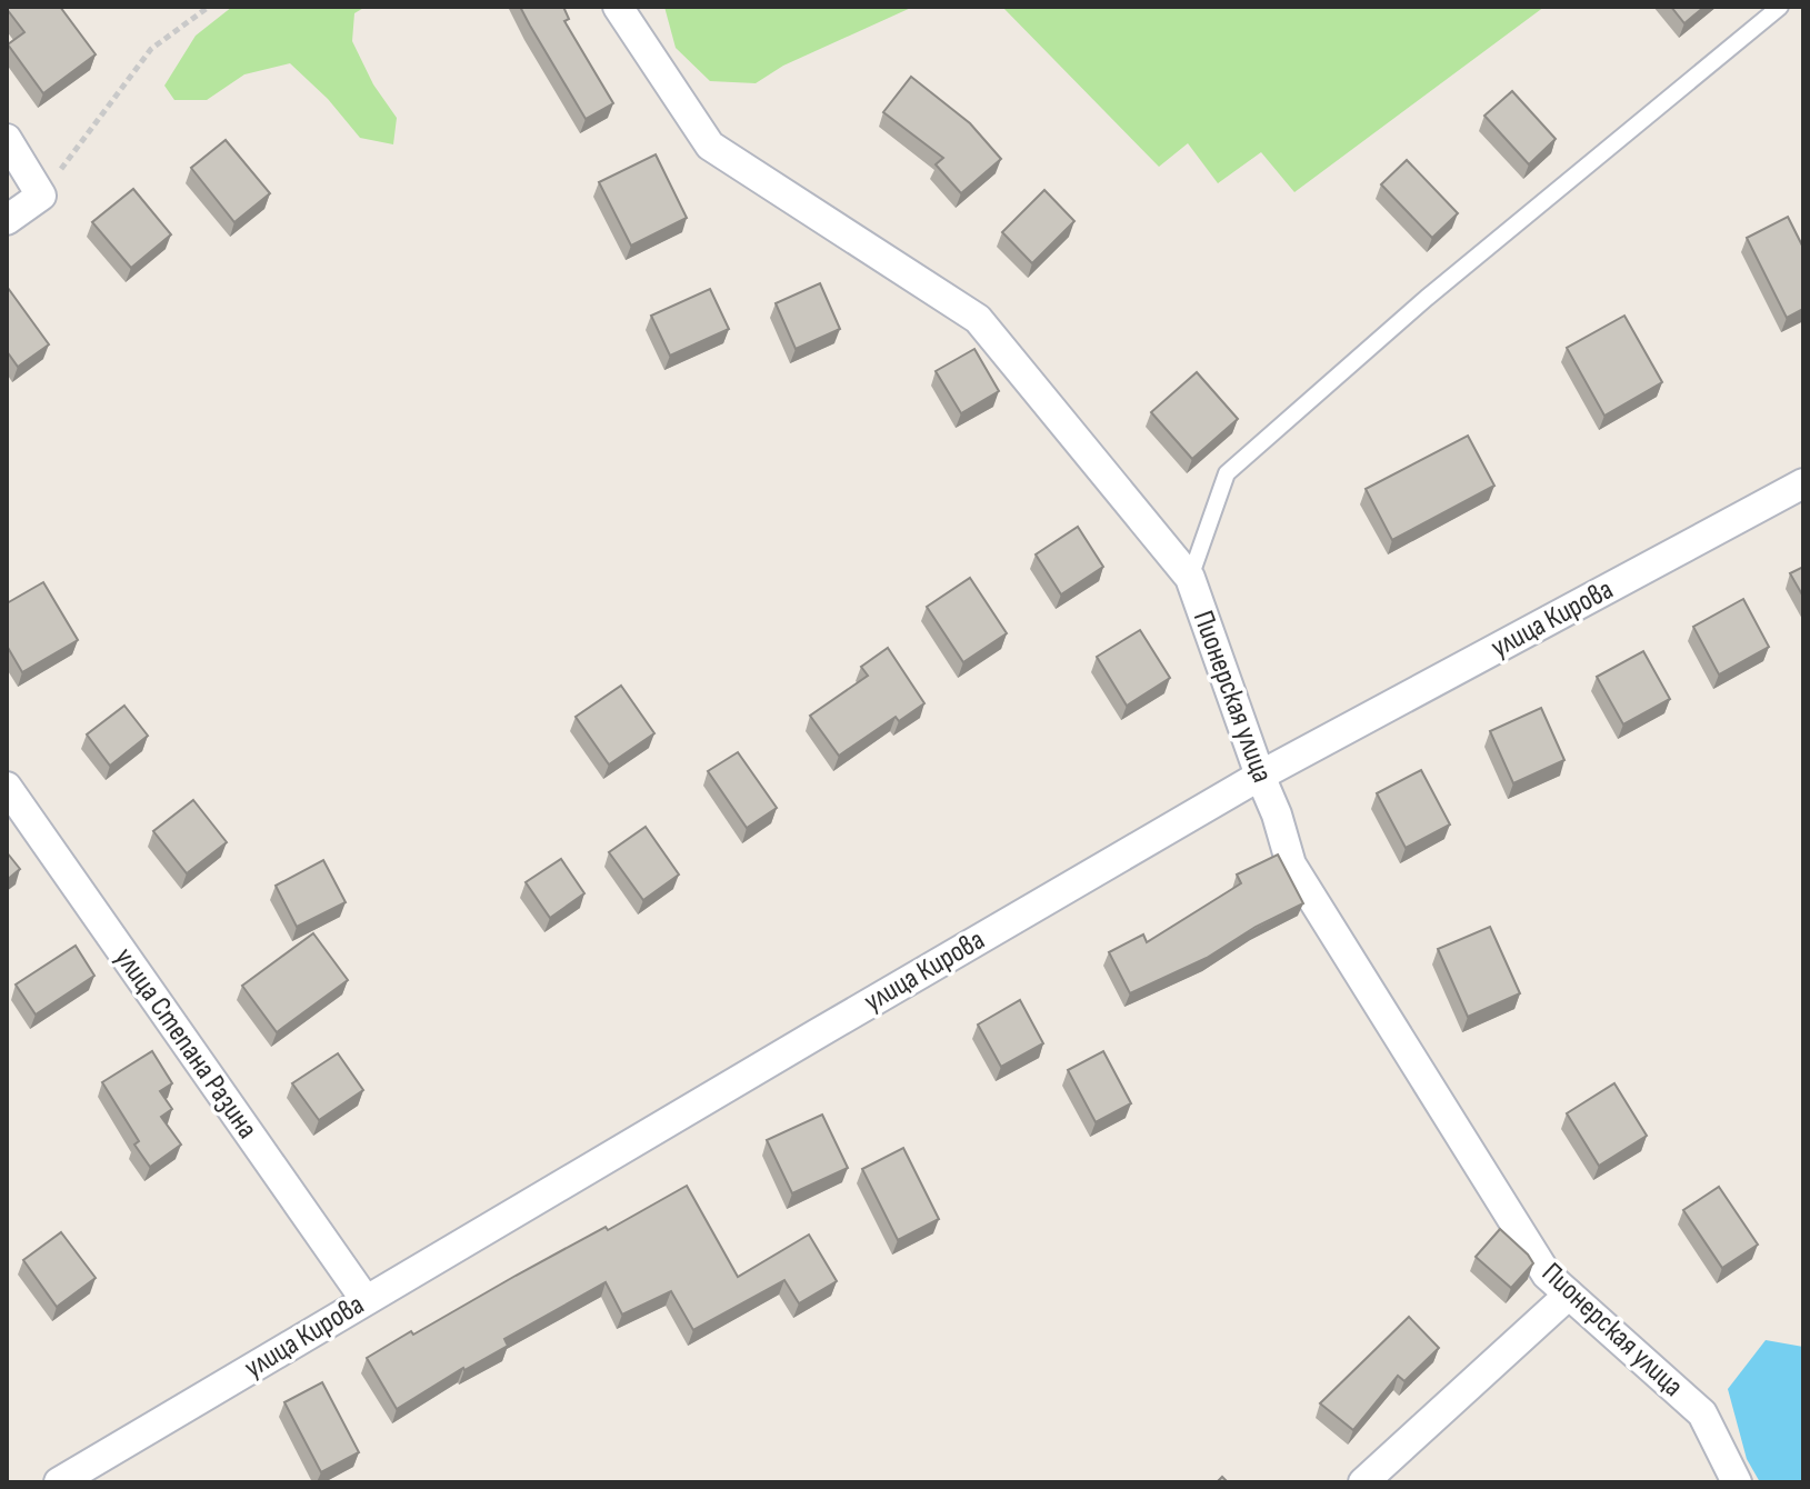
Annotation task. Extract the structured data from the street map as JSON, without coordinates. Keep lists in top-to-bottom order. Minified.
{"streets":{"street":["улица Кирова","Пионерская улица","улица Степана Разина"]},"crossings":[["улица Кирова","Пионерская улица"],["улица Кирова","улица Степана Разина"]]}
